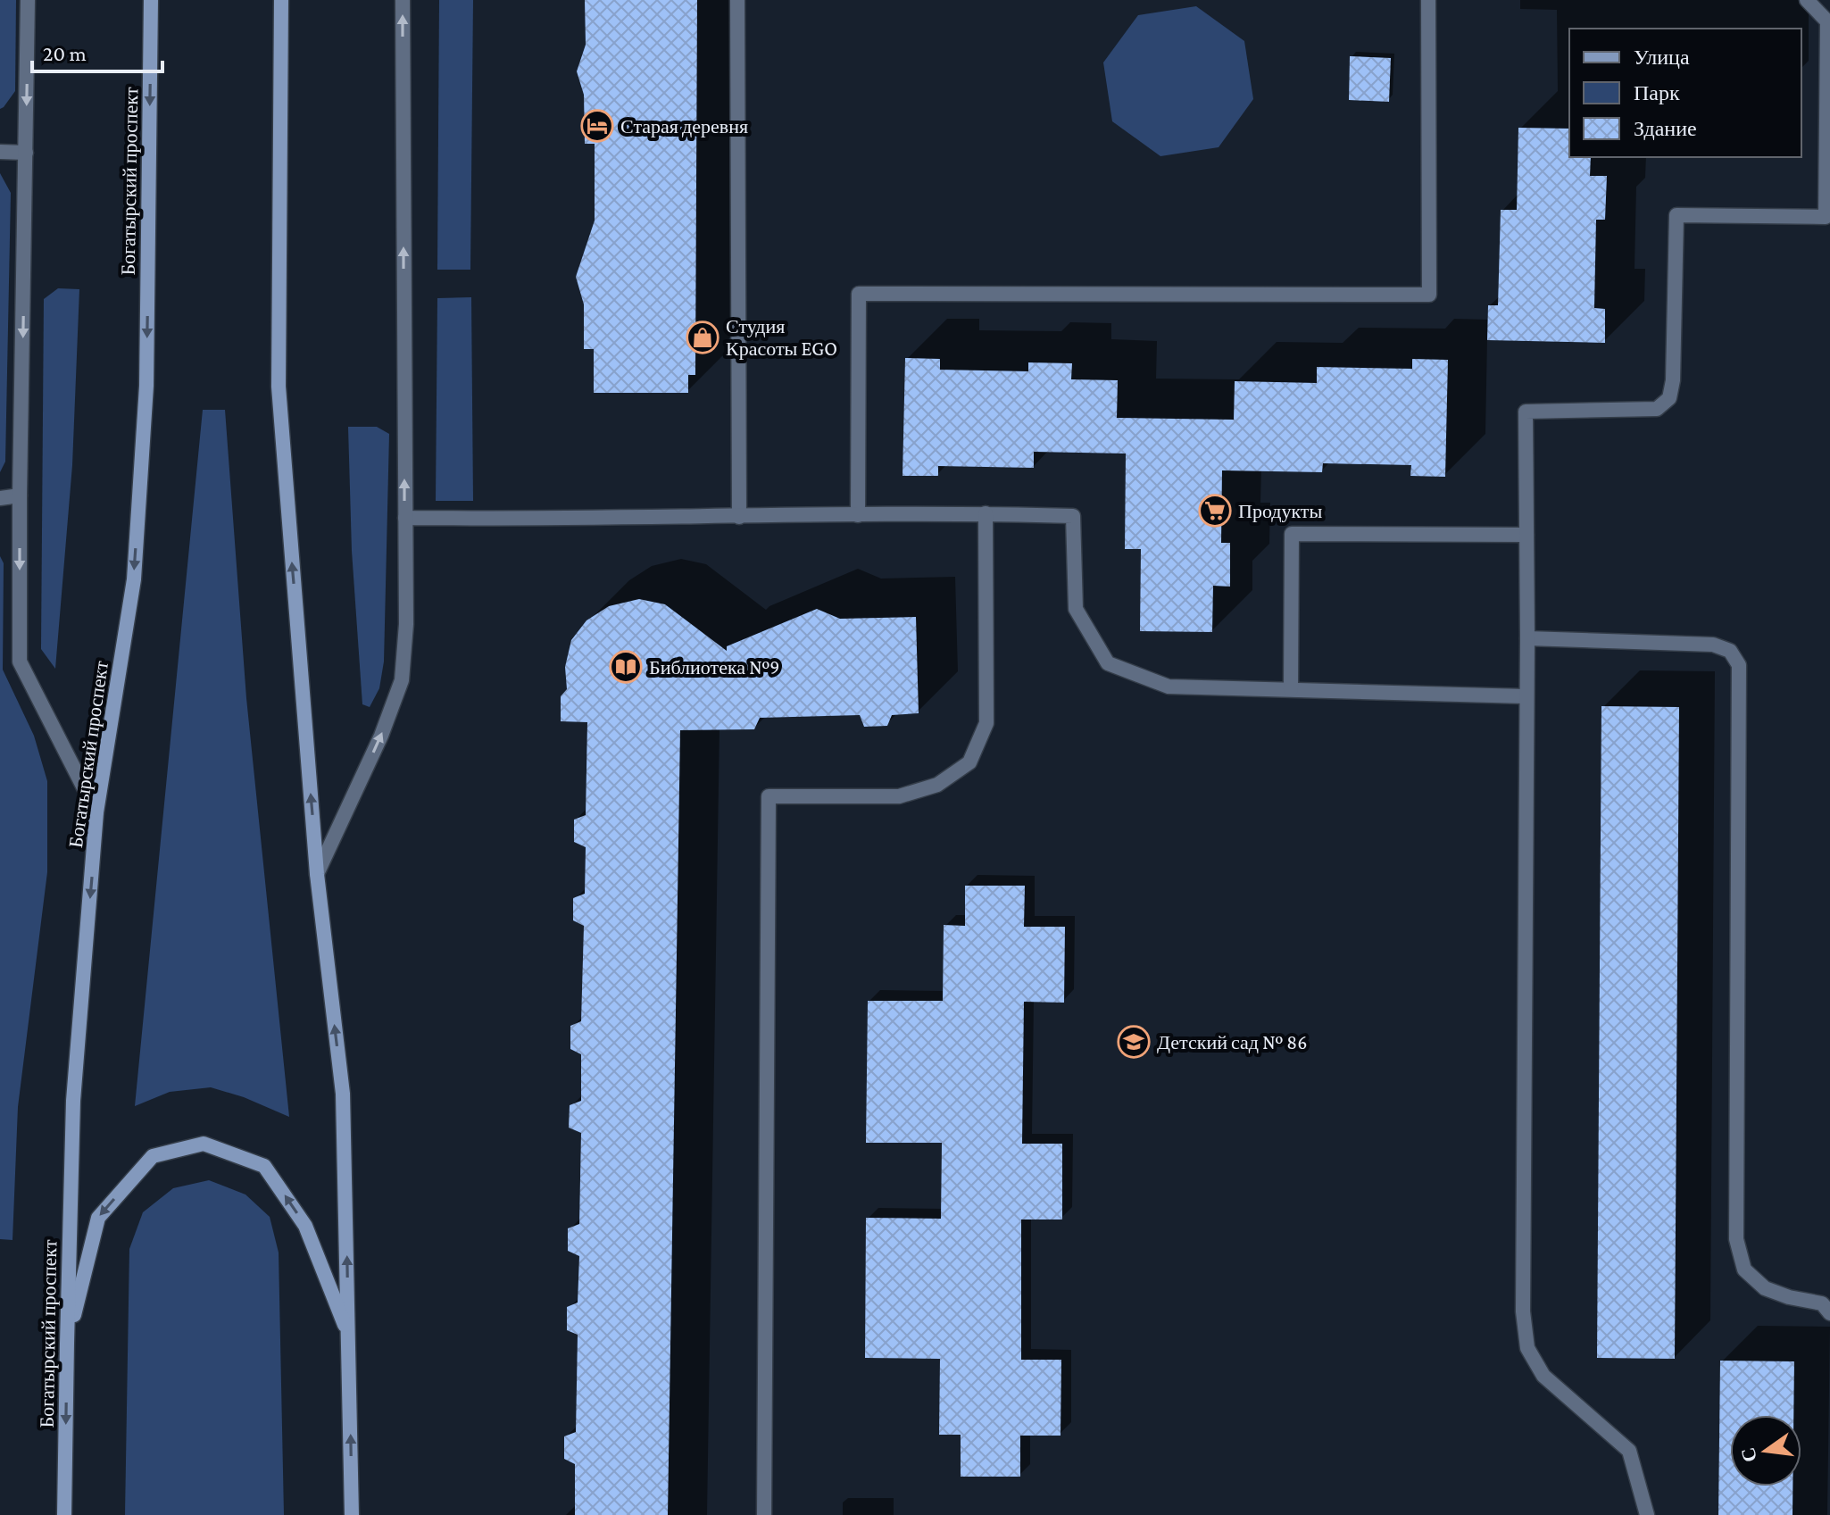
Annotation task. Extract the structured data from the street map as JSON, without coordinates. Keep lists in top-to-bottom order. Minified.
{"streets":{"main road":["Богатырский проспект"]},"one_way":["Богатырский проспект"],"places":{"hotel":["Старая деревня"],"shop":["Студия Красоты EGO"],"supermarket":["Продукты"],"library":["Библиотека №9"],"school or university":["Детский сад № 86"]},"legend":["Улица","Парк","Здание"],"scale_bar":"20 m","north":"left"}
